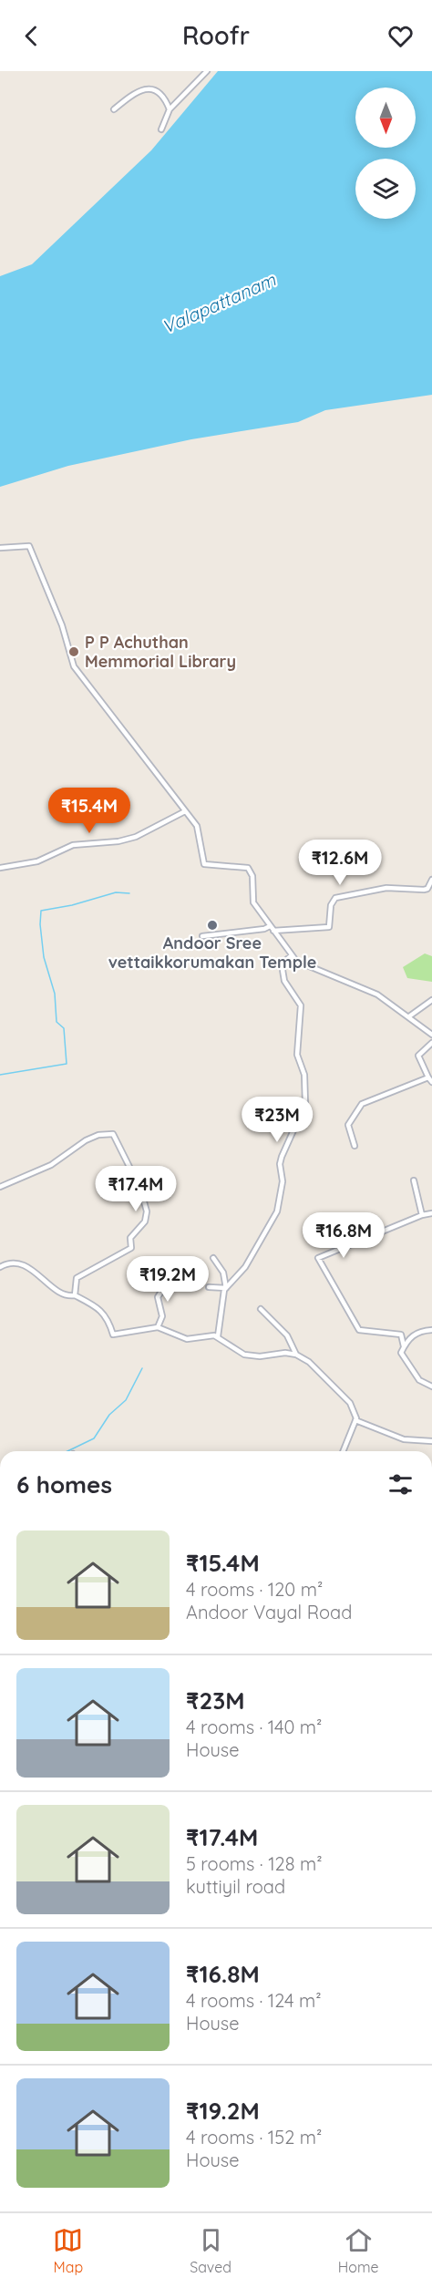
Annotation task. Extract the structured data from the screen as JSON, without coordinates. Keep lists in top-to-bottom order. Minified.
{"water":["Valapattanam"],"places":["P P Achuthan Memmorial Library","Andoor Sree vettaikkorumakan Temple"],"north":"bottom","page":{"header":"Roofr","price":["₹15.4M","₹12.6M","₹23M","₹17.4M","₹16.8M","₹19.2M"],"heading":"6 homes","list":[{"name":"₹15.4M","note":"4 rooms · 120 m² · Andoor Vayal Road"},{"name":"₹23M","note":"4 rooms · 140 m² · House"},{"name":"₹17.4M","note":"5 rooms · 128 m² · kuttiyil road"},{"name":"₹16.8M","note":"4 rooms · 124 m² · House"},{"name":"₹19.2M","note":"4 rooms · 152 m² · House"}],"tabs":["Map","Saved","Home"]}}
